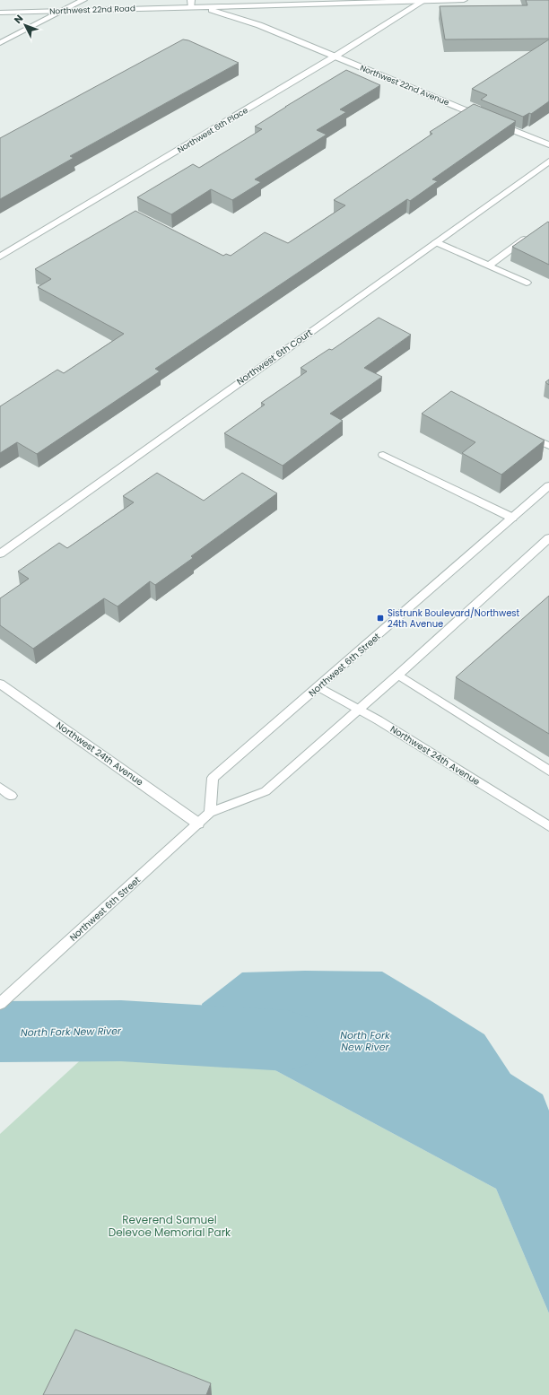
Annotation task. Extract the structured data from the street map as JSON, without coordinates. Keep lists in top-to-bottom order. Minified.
{"streets":{"street":["Northwest 22nd Road","Northwest 22nd Avenue","Northwest 6th Place","Northwest 6th Court","Northwest 6th Street","Northwest 24th Avenue"]},"crossings":[["Northwest 22nd Road","Northwest 22nd Avenue"],["Northwest 22nd Road","Northwest 6th Place"],["Northwest 22nd Avenue","Northwest 6th Place"],["Northwest 6th Street","Northwest 24th Avenue"]],"water":["North Fork New River"],"parks":["Reverend Samuel Delevoe Memorial Park"],"places":{"transit":["Sistrunk Boulevard/Northwest 24th Avenue"]},"north":"top left"}
